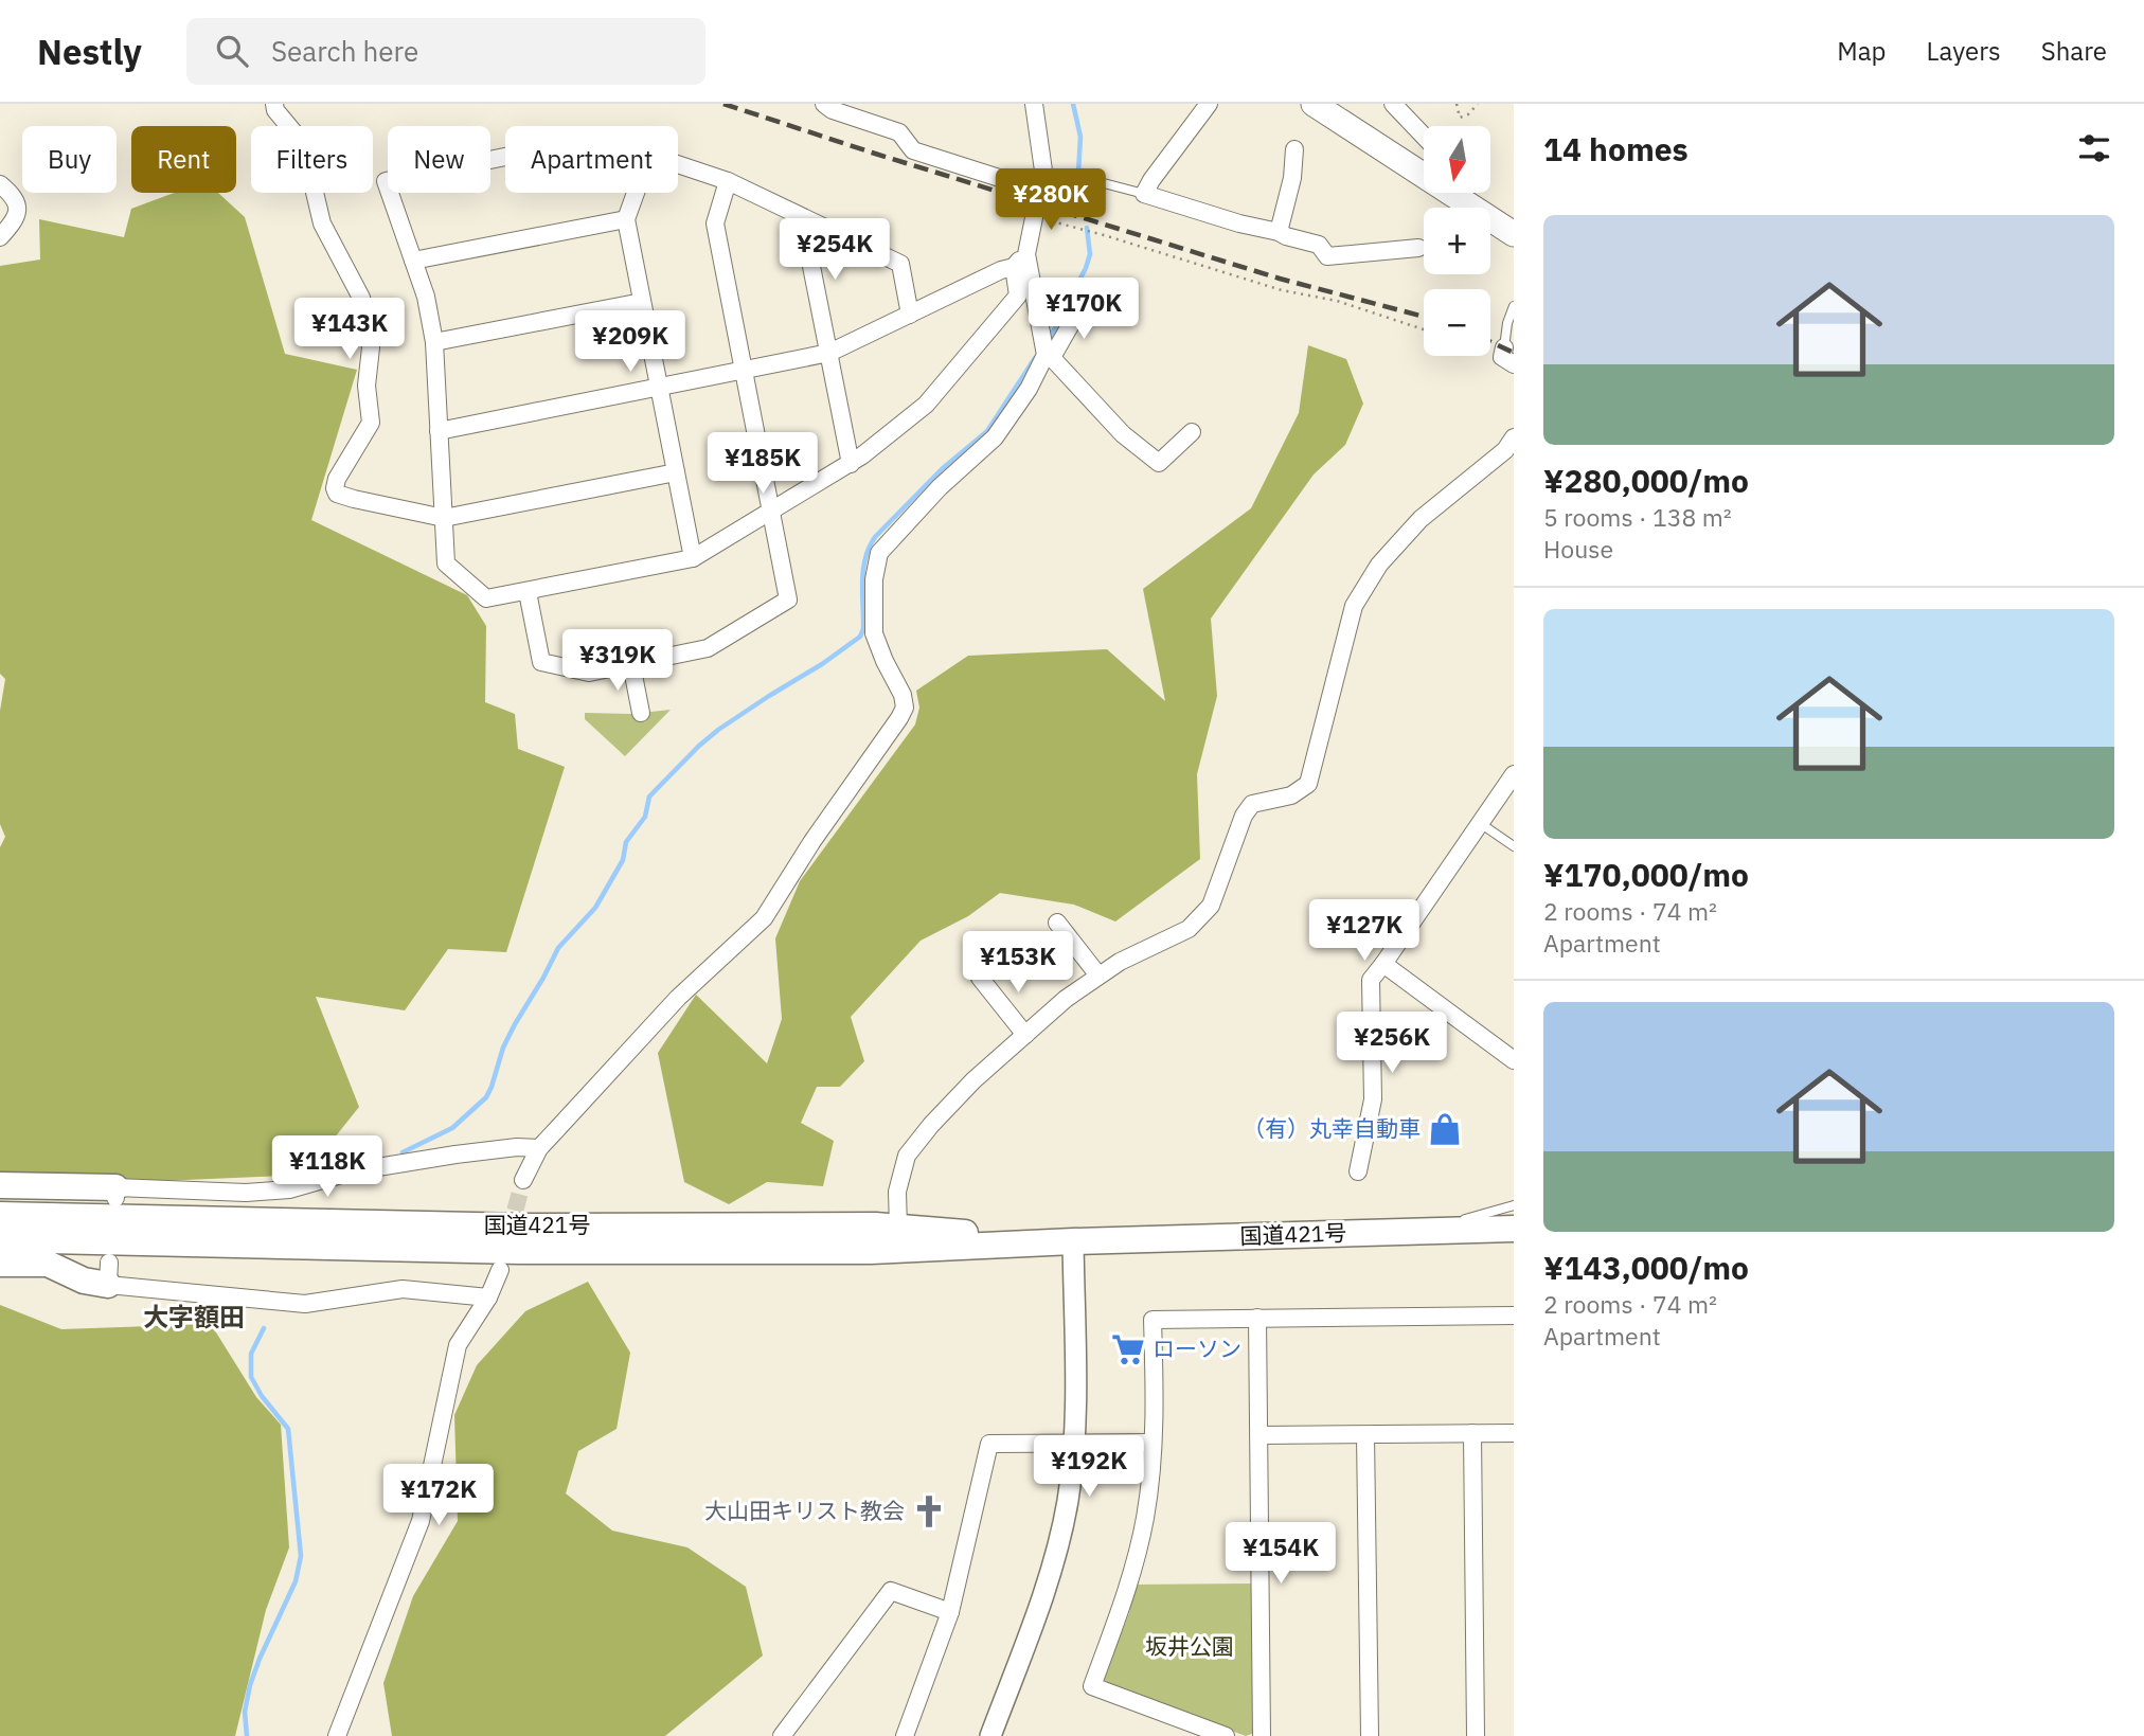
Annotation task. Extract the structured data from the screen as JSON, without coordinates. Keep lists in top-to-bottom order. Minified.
{"streets":{"highway":["国道421号"]},"districts":["大字額田"],"parks":["坂井公園"],"places":{"shop":["（有）丸幸自動車"],"supermarket":["ローソン"],"church":["大山田キリスト教会"]},"north":"bottom","page":{"header":"Nestly","search":"Search here","nav":["Map","Layers","Share"],"heading":"14 homes","map_buttons":["+","−"],"chip":["Buy","Rent","Filters","New","Apartment"],"price":["¥280K","¥254K","¥170K","¥143K","¥209K","¥185K","¥319K","¥127K","¥153K","¥256K","¥118K","¥192K","¥172K","¥154K"],"list":[{"name":"¥280,000/mo","note":"5 rooms · 138 m² · House"},{"name":"¥170,000/mo","note":"2 rooms · 74 m² · Apartment"},{"name":"¥143,000/mo","note":"2 rooms · 74 m² · Apartment"}]}}
